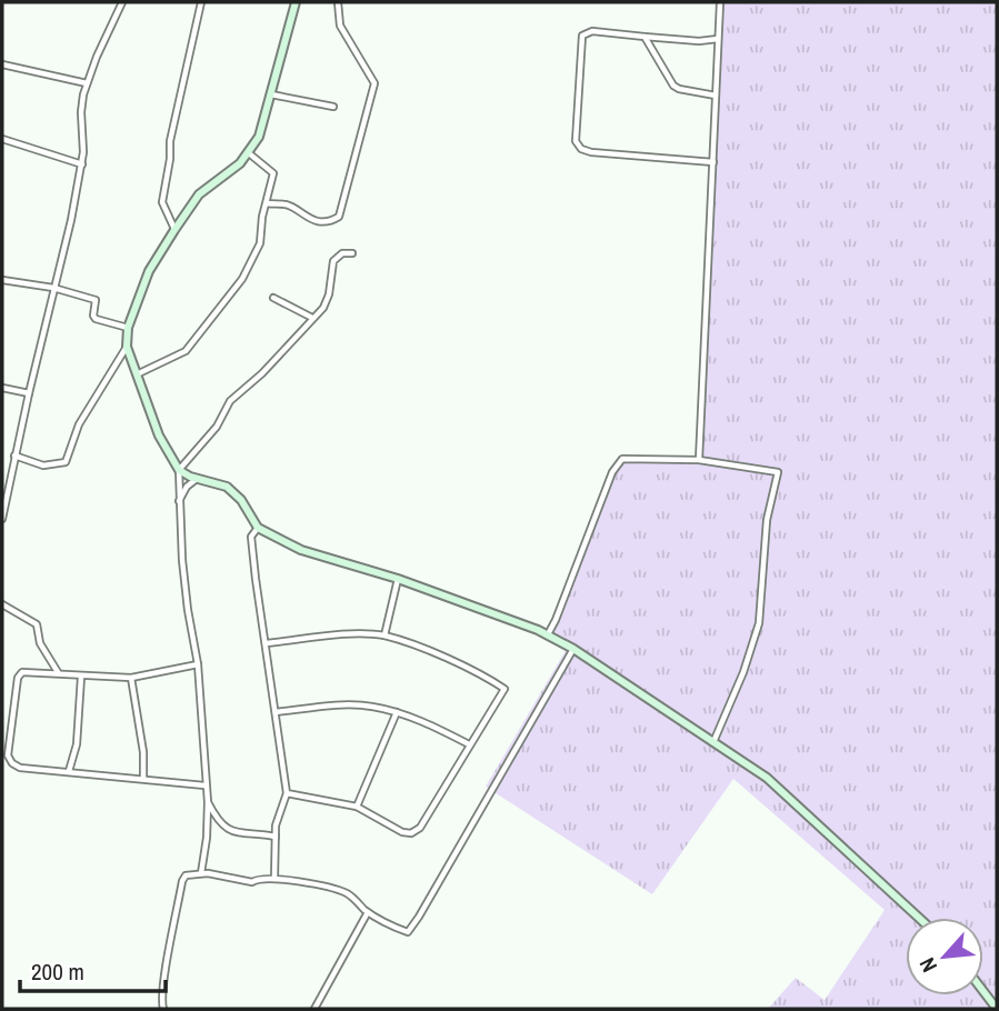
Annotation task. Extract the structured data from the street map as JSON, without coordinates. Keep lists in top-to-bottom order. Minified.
{"scale_bar":"200 m","north":"bottom left"}
